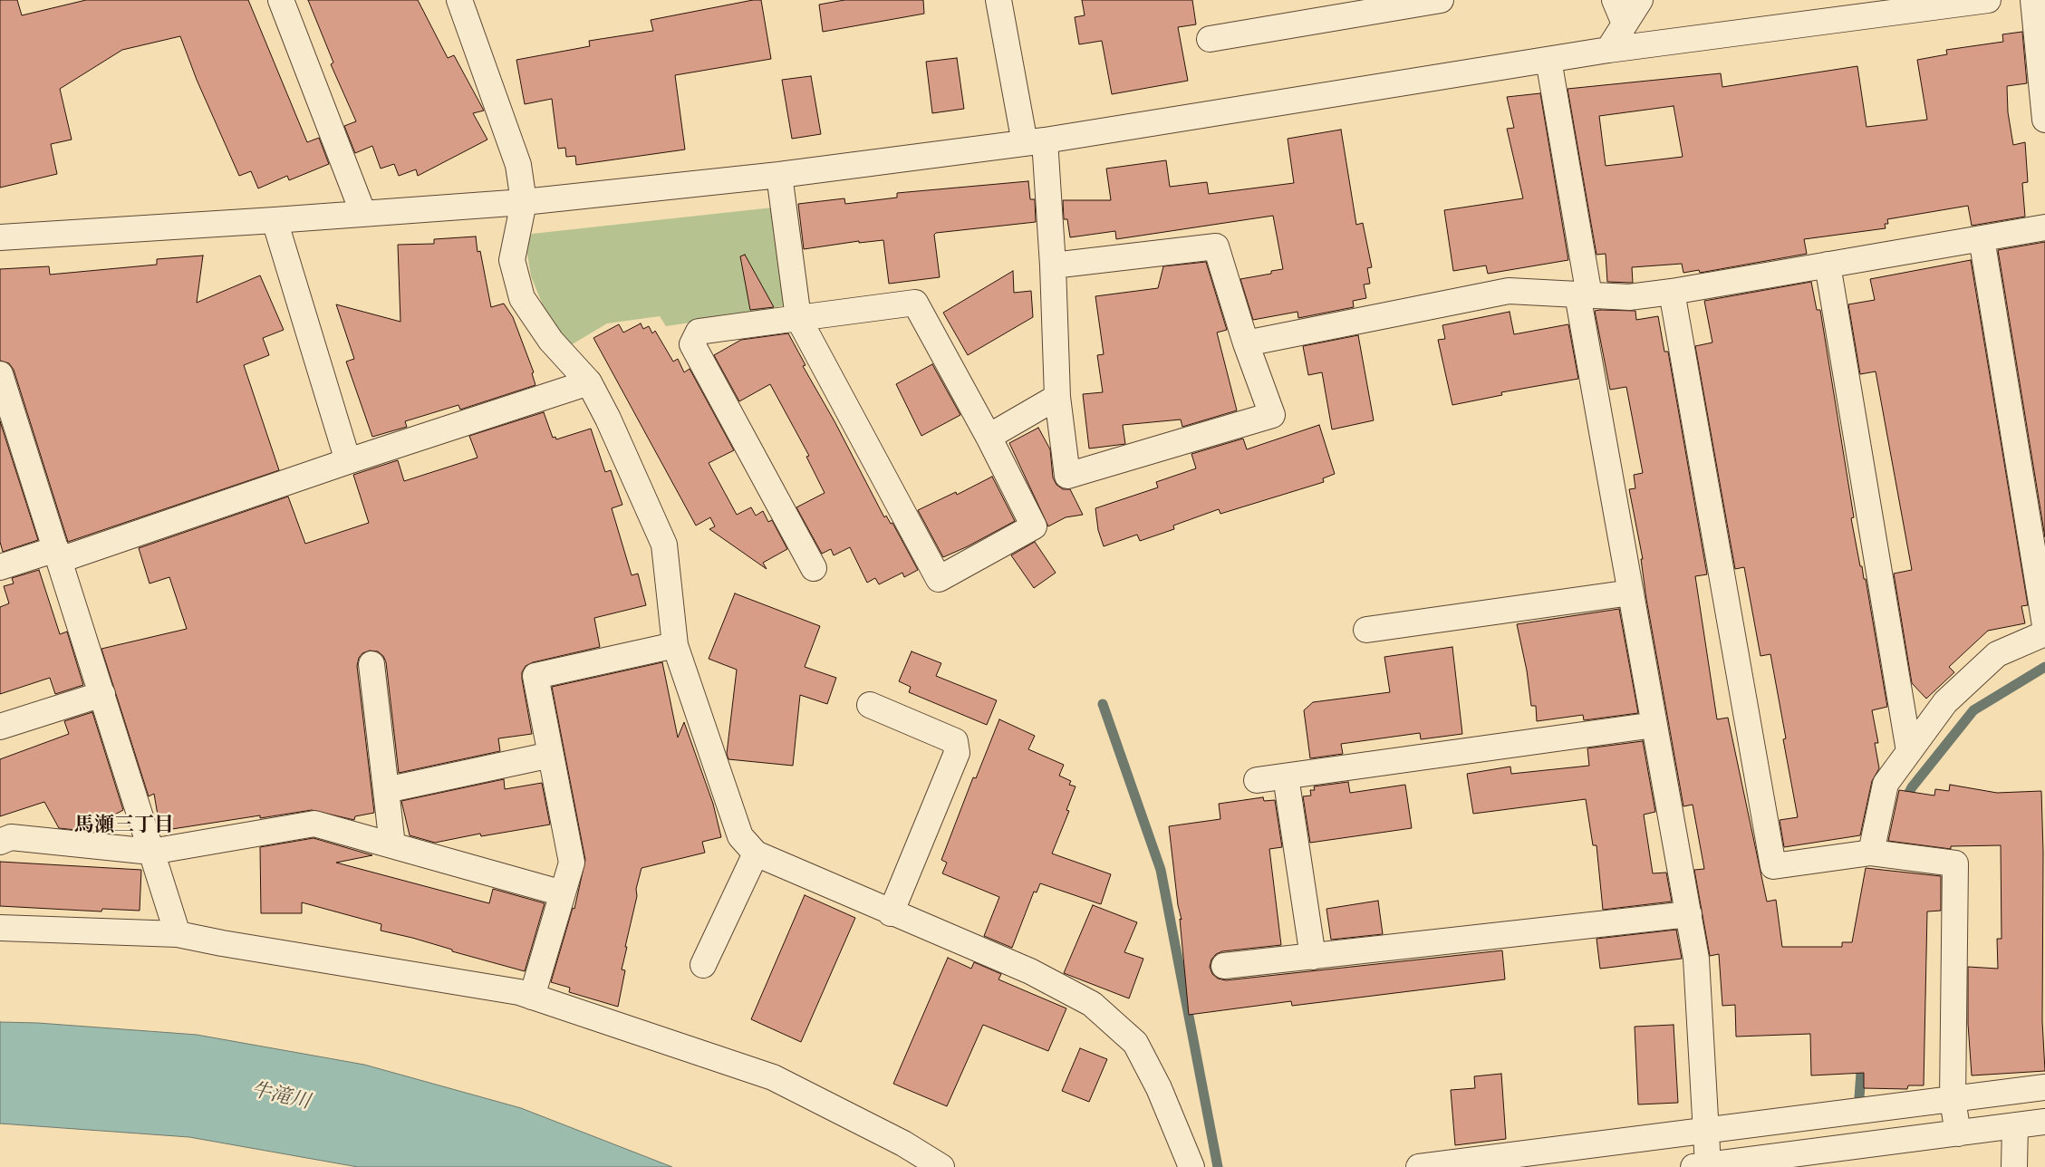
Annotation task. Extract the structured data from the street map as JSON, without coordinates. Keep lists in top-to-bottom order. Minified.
{"districts":["馬瀬三丁目"],"water":["牛滝川"]}
